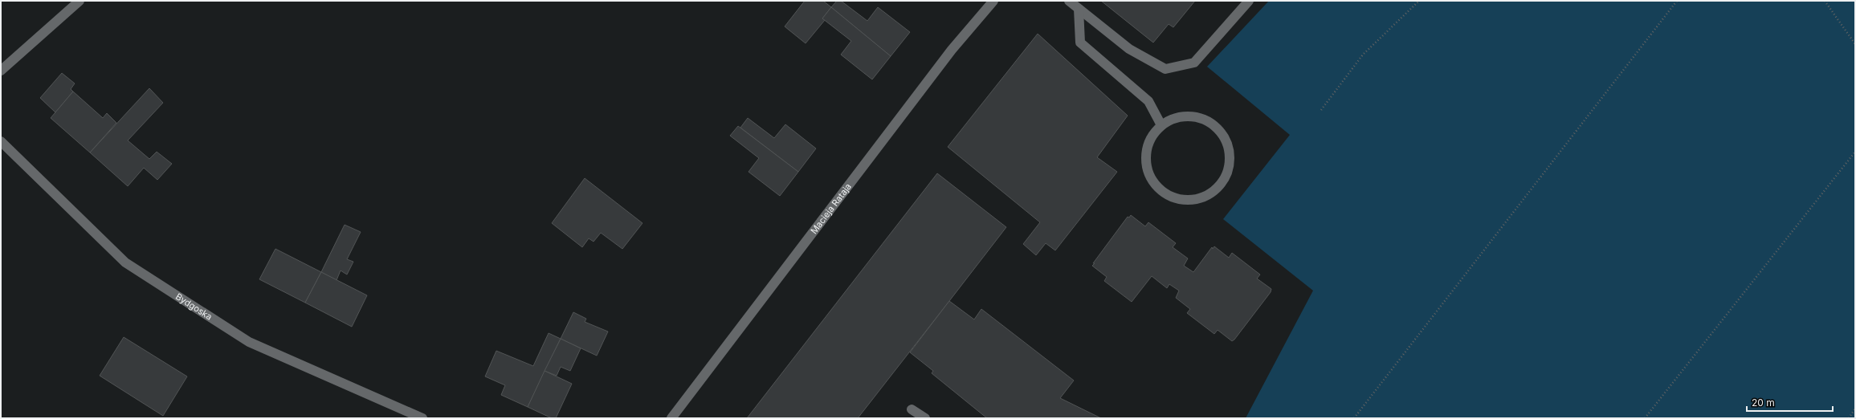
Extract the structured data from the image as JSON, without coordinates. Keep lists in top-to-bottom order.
{
  "streets": {
    "street": ["Macieja Rataja", "Bydgoska"]
  },
  "scale_bar": "20 m"
}
